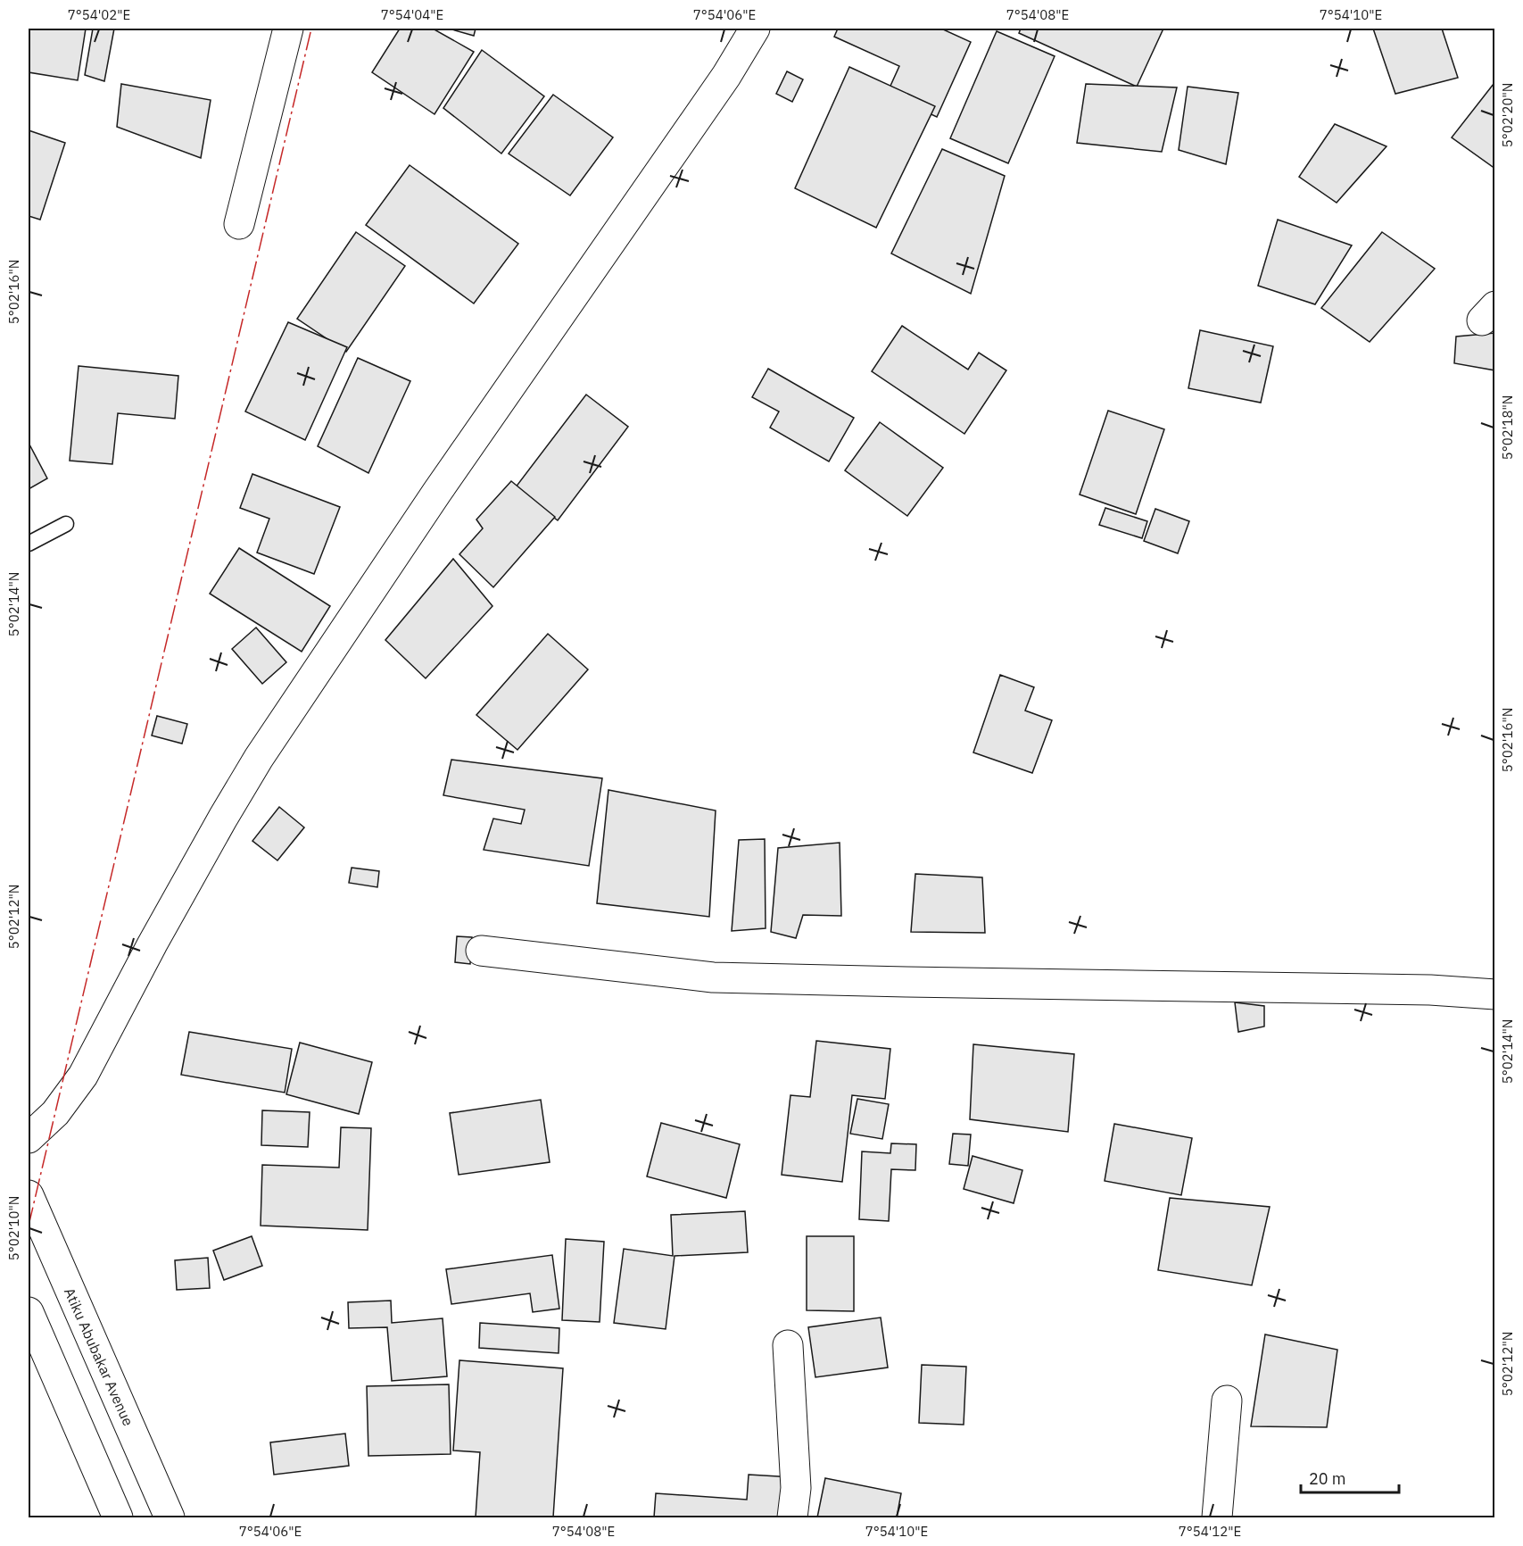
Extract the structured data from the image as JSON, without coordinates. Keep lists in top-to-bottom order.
{
  "streets": {
    "street": ["Atiku Abubakar Avenue"]
  },
  "scale_bar": "20 m",
  "coordinates": [
    "7°54'02\"E",
    "7°54'04\"E",
    "7°54'06\"E",
    "7°54'08\"E",
    "7°54'10\"E",
    "5°02'20\"N",
    "5°02'16\"N",
    "5°02'18\"N",
    "5°02'14\"N",
    "5°02'12\"N",
    "5°02'10\"N",
    "7°54'12\"E"
  ]
}
